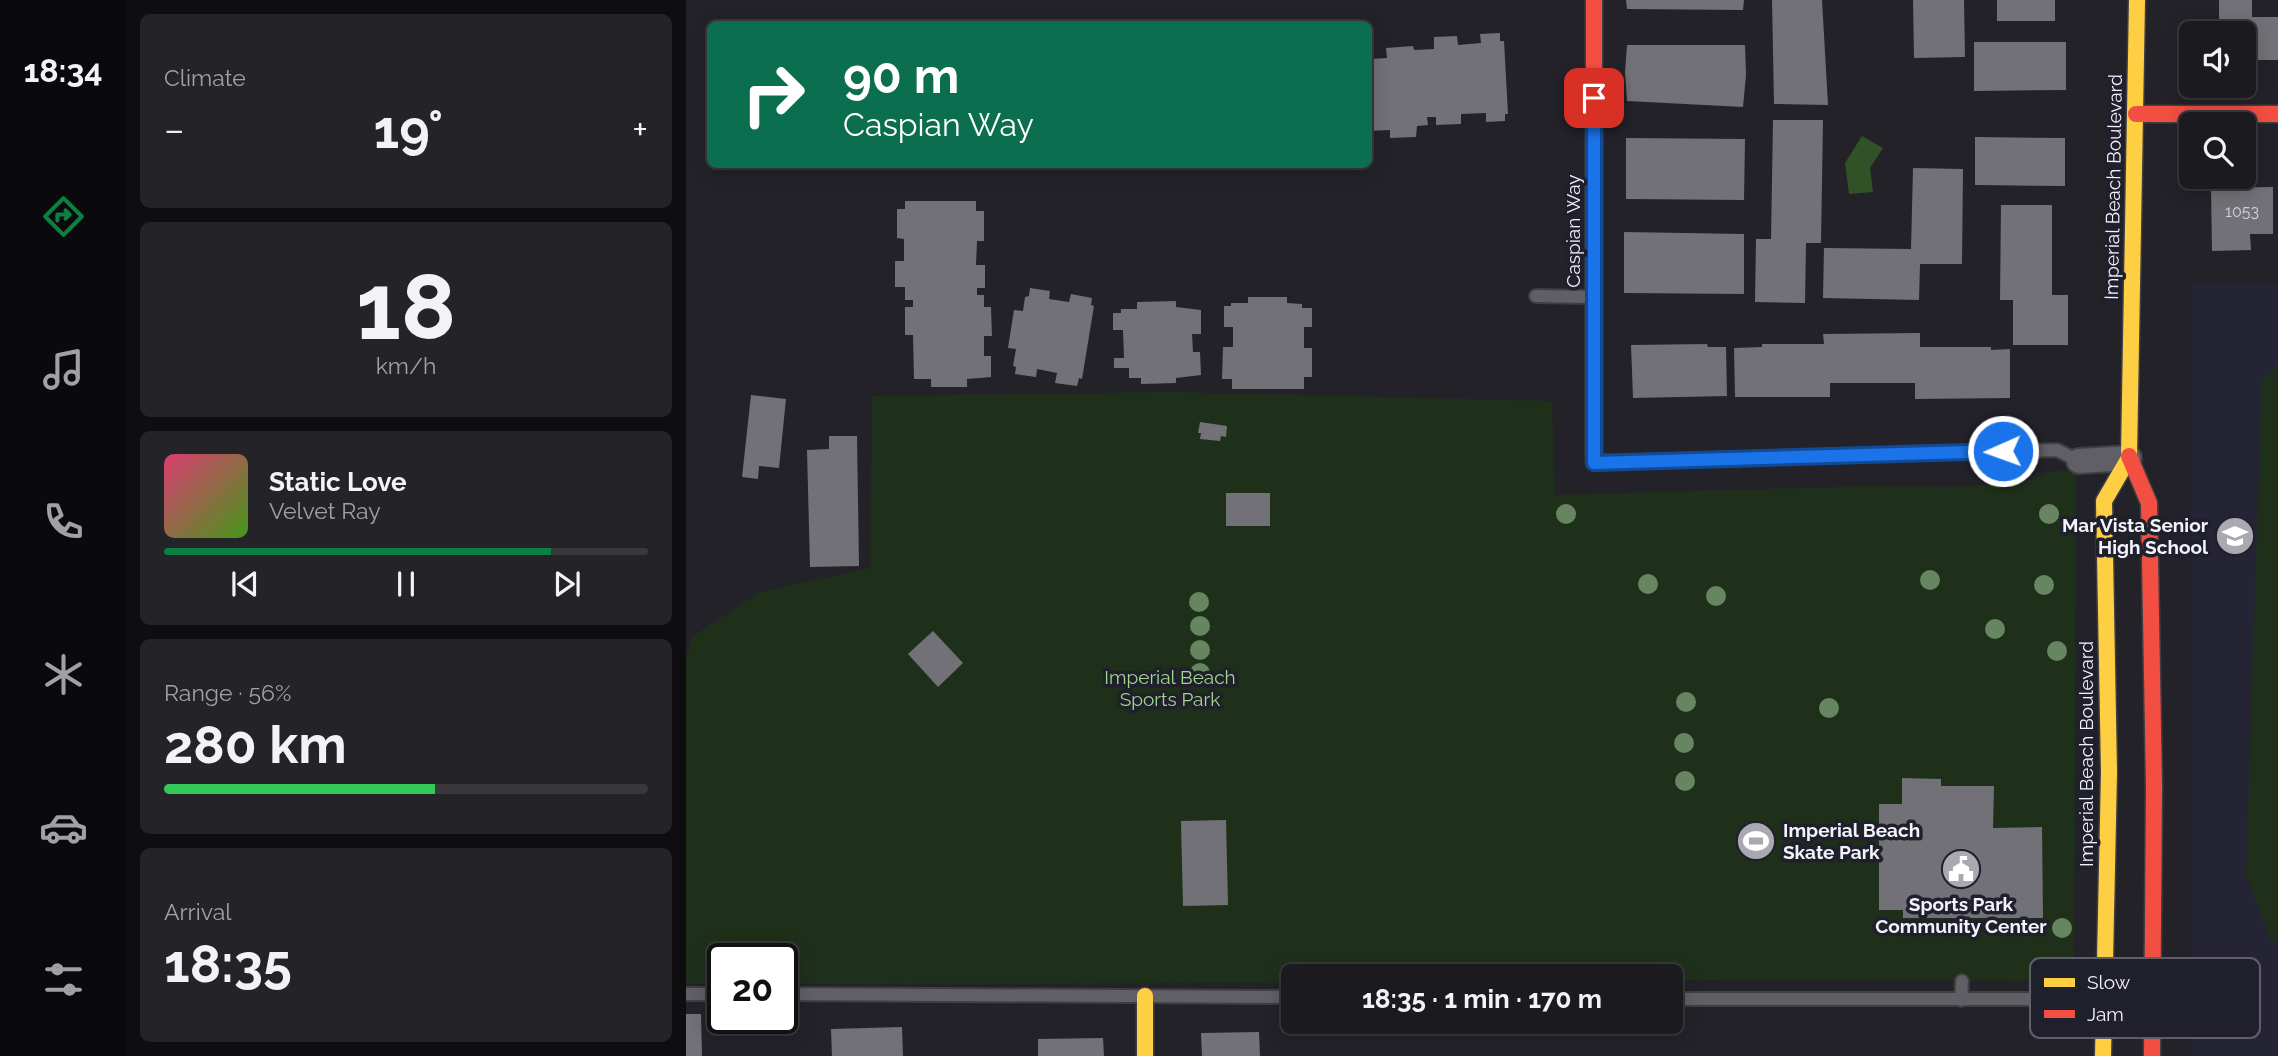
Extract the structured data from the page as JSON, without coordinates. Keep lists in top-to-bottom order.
{
  "streets": {
    "main road": ["Imperial Beach Boulevard", "Caspian Way"]
  },
  "parks": ["Imperial Beach Sports Park"],
  "places": {
    "school or university": ["Mar Vista Senior High School"],
    "sports": ["Imperial Beach Skate Park"],
    "public building": ["Sports Park Community Center"]
  },
  "house_numbers": ["1053"],
  "legend": ["Slow", "Jam"],
  "page": {
    "tabs": "18:34",
    "tile": [
      "Climate",
      ["18", "km/h"],
      ["Range · 56%", "280 km"],
      ["Arrival", "18:35"]
    ],
    "turn": ["90 m", "Caspian Way"],
    "heat": ["−", "19°", "+"],
    "song": ["Static Love", "Velvet Ray"],
    "limit": "20",
    "trip": "18:35 · 1 min · 170 m"
  }
}
